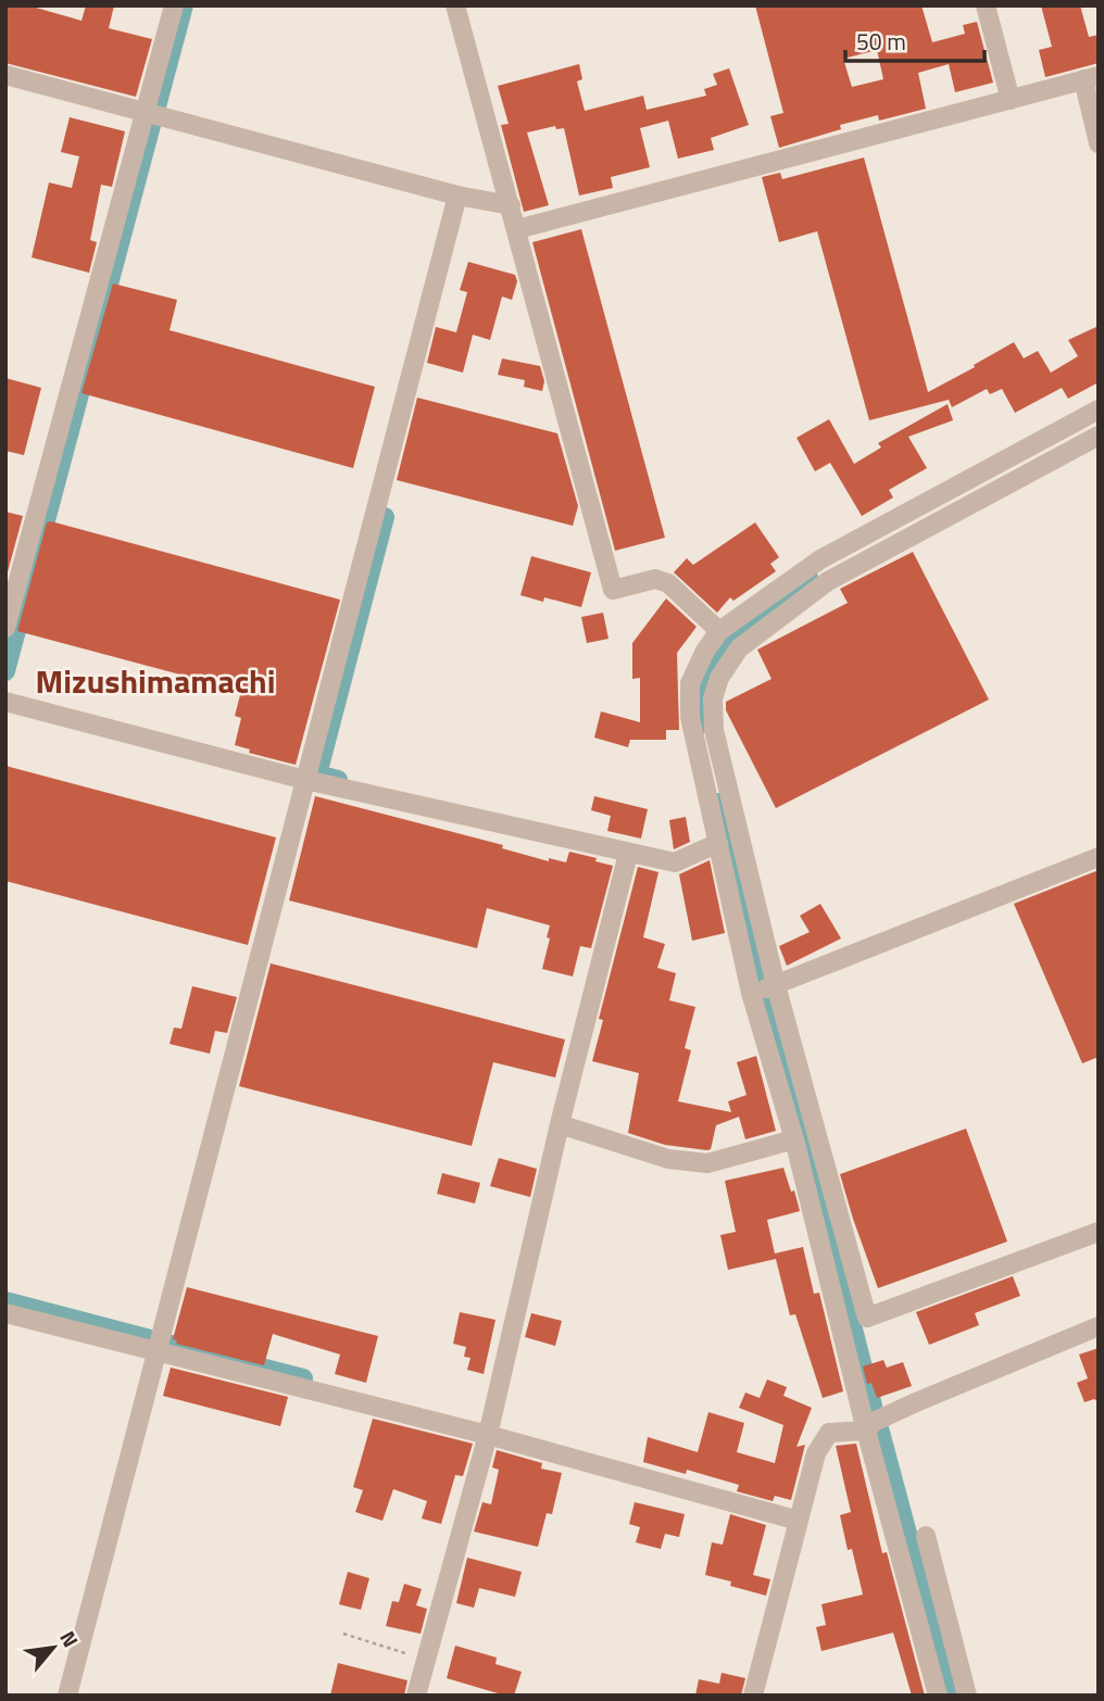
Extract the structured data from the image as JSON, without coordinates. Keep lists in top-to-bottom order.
{
  "districts": ["Mizushimamachi"],
  "scale_bar": "50 m",
  "north": "top right"
}
